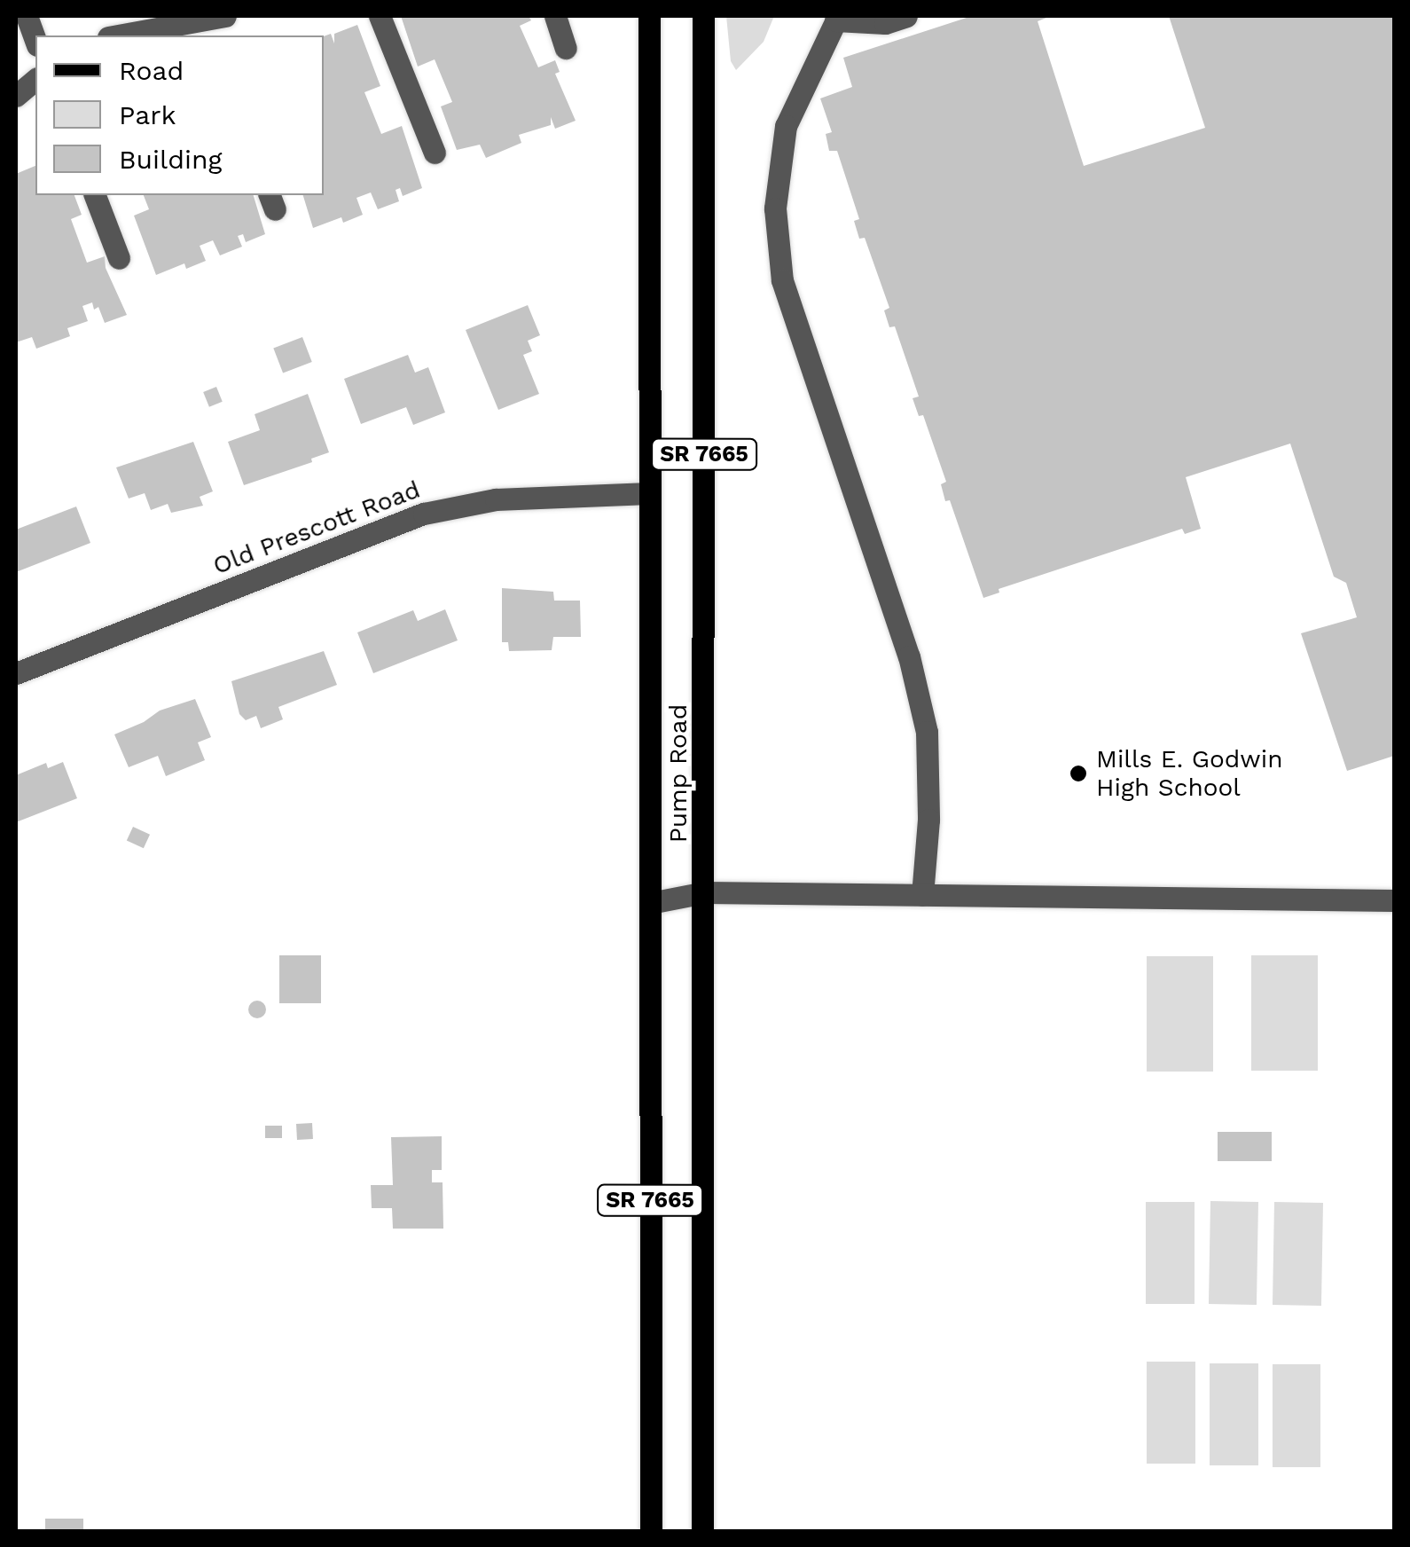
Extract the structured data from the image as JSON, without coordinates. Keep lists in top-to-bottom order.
{
  "streets": {
    "main road": ["SR 7665", "Pump Road"],
    "street": ["Old Prescott Road"]
  },
  "crossings": [
    ["Old Prescott Road", "Pump Road"]
  ],
  "places": ["Mills E. Godwin High School"],
  "legend": ["Road", "Park", "Building"]
}
